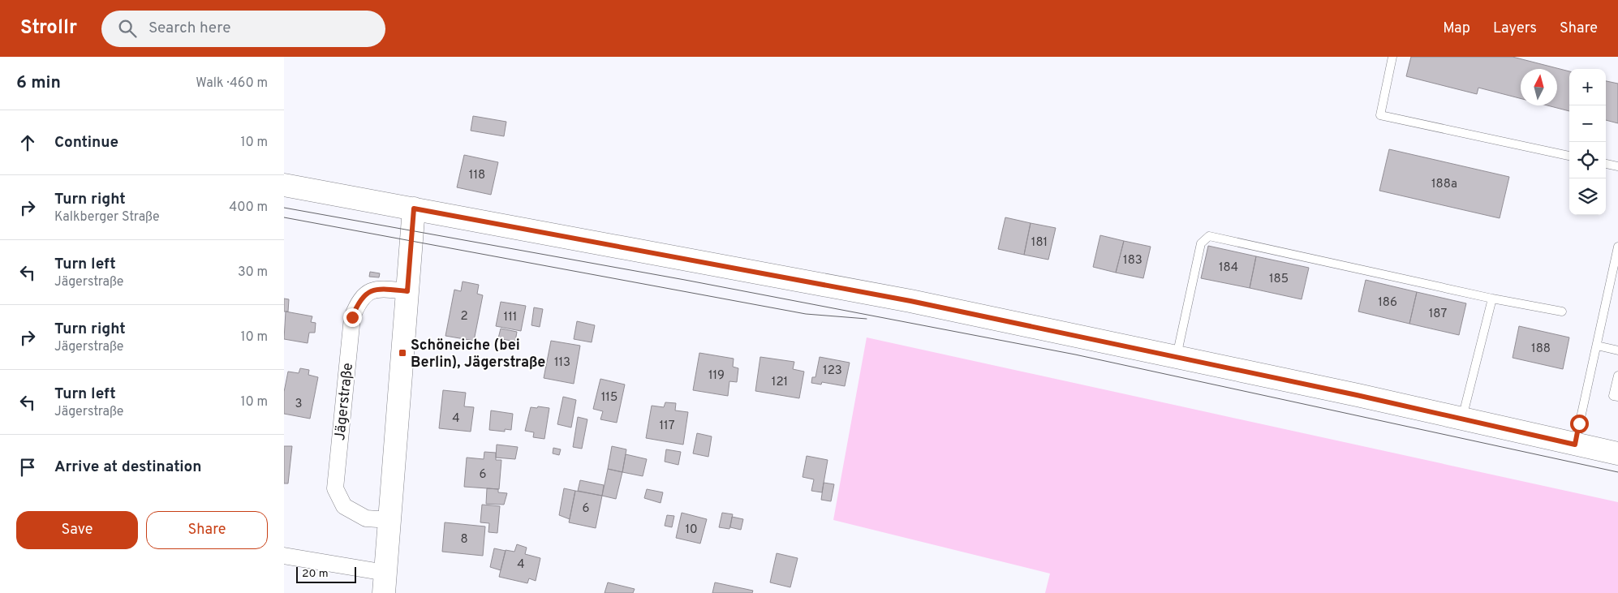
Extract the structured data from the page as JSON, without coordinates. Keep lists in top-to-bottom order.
{
  "streets": {
    "street": ["Jägerstraße"]
  },
  "places": {
    "transit": ["Schöneiche (bei Berlin), Jägerstraße"]
  },
  "house_numbers": [
    "118",
    "188a",
    "181",
    "183",
    "184",
    "185",
    "186",
    "187",
    "2",
    "111",
    "188",
    "113",
    "123",
    "119",
    "121",
    "115",
    "3",
    "4",
    "117",
    "6",
    "6",
    "10",
    "8",
    "4"
  ],
  "scale_bar": "20 m",
  "north": "top",
  "page": {
    "header": "Strollr",
    "search": "Search here",
    "nav": ["Map", "Layers", "Share"],
    "heading": ["6 min", "Walk · 460 m"],
    "map_buttons": ["+", "−"],
    "list": [
      ["Continue", "10 m"],
      ["Turn right", "Kalkberger Straße", "400 m"],
      ["Turn left", "Jägerstraße", "30 m"],
      ["Turn right", "Jägerstraße", "10 m"],
      ["Turn left", "Jägerstraße", "10 m"],
      "Arrive at destination"
    ],
    "buttons": ["Save", "Share"],
    "scale": "20 m"
  }
}
